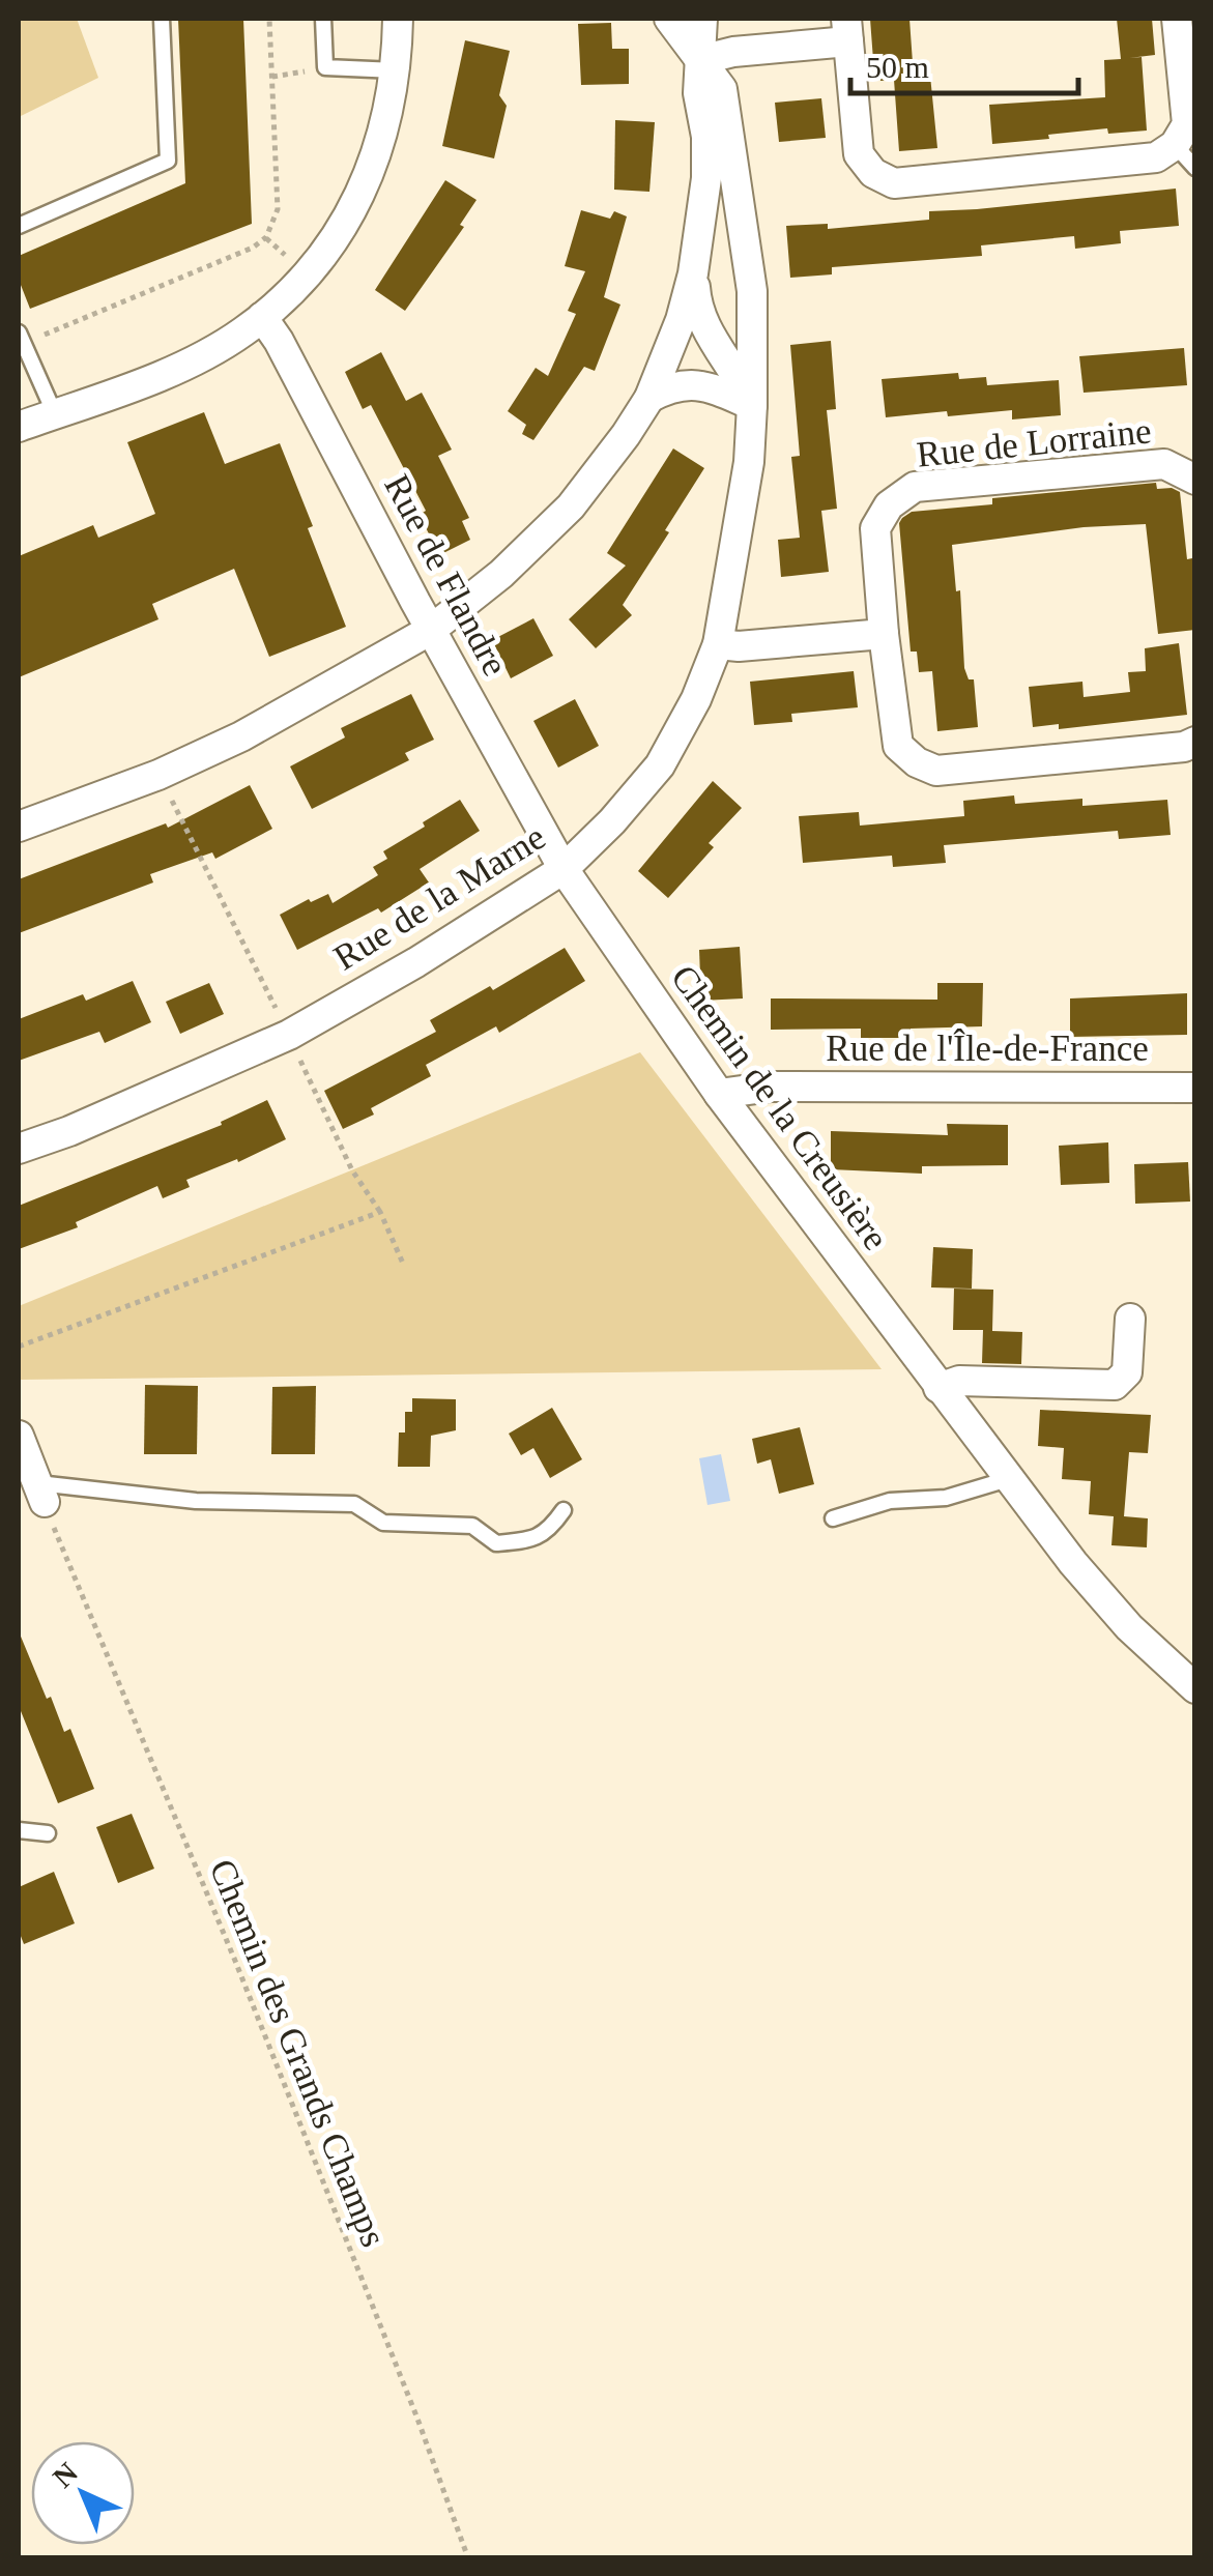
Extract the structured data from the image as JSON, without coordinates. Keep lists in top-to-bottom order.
{
  "streets": {
    "street": [
      "Rue de Lorraine",
      "Rue de Flandre",
      "Rue de la Marne",
      "Rue de l'Île-de-France",
      "Chemin de la Creusière"
    ],
    "path": ["Chemin des Grands Champs"]
  },
  "crossings": [
    ["Rue de Flandre", "Rue de la Marne"],
    ["Rue de Flandre", "Chemin de la Creusière"],
    ["Rue de la Marne", "Chemin de la Creusière"],
    ["Rue de l'Île-de-France", "Chemin de la Creusière"]
  ],
  "scale_bar": "50 m",
  "north": "top left"
}
